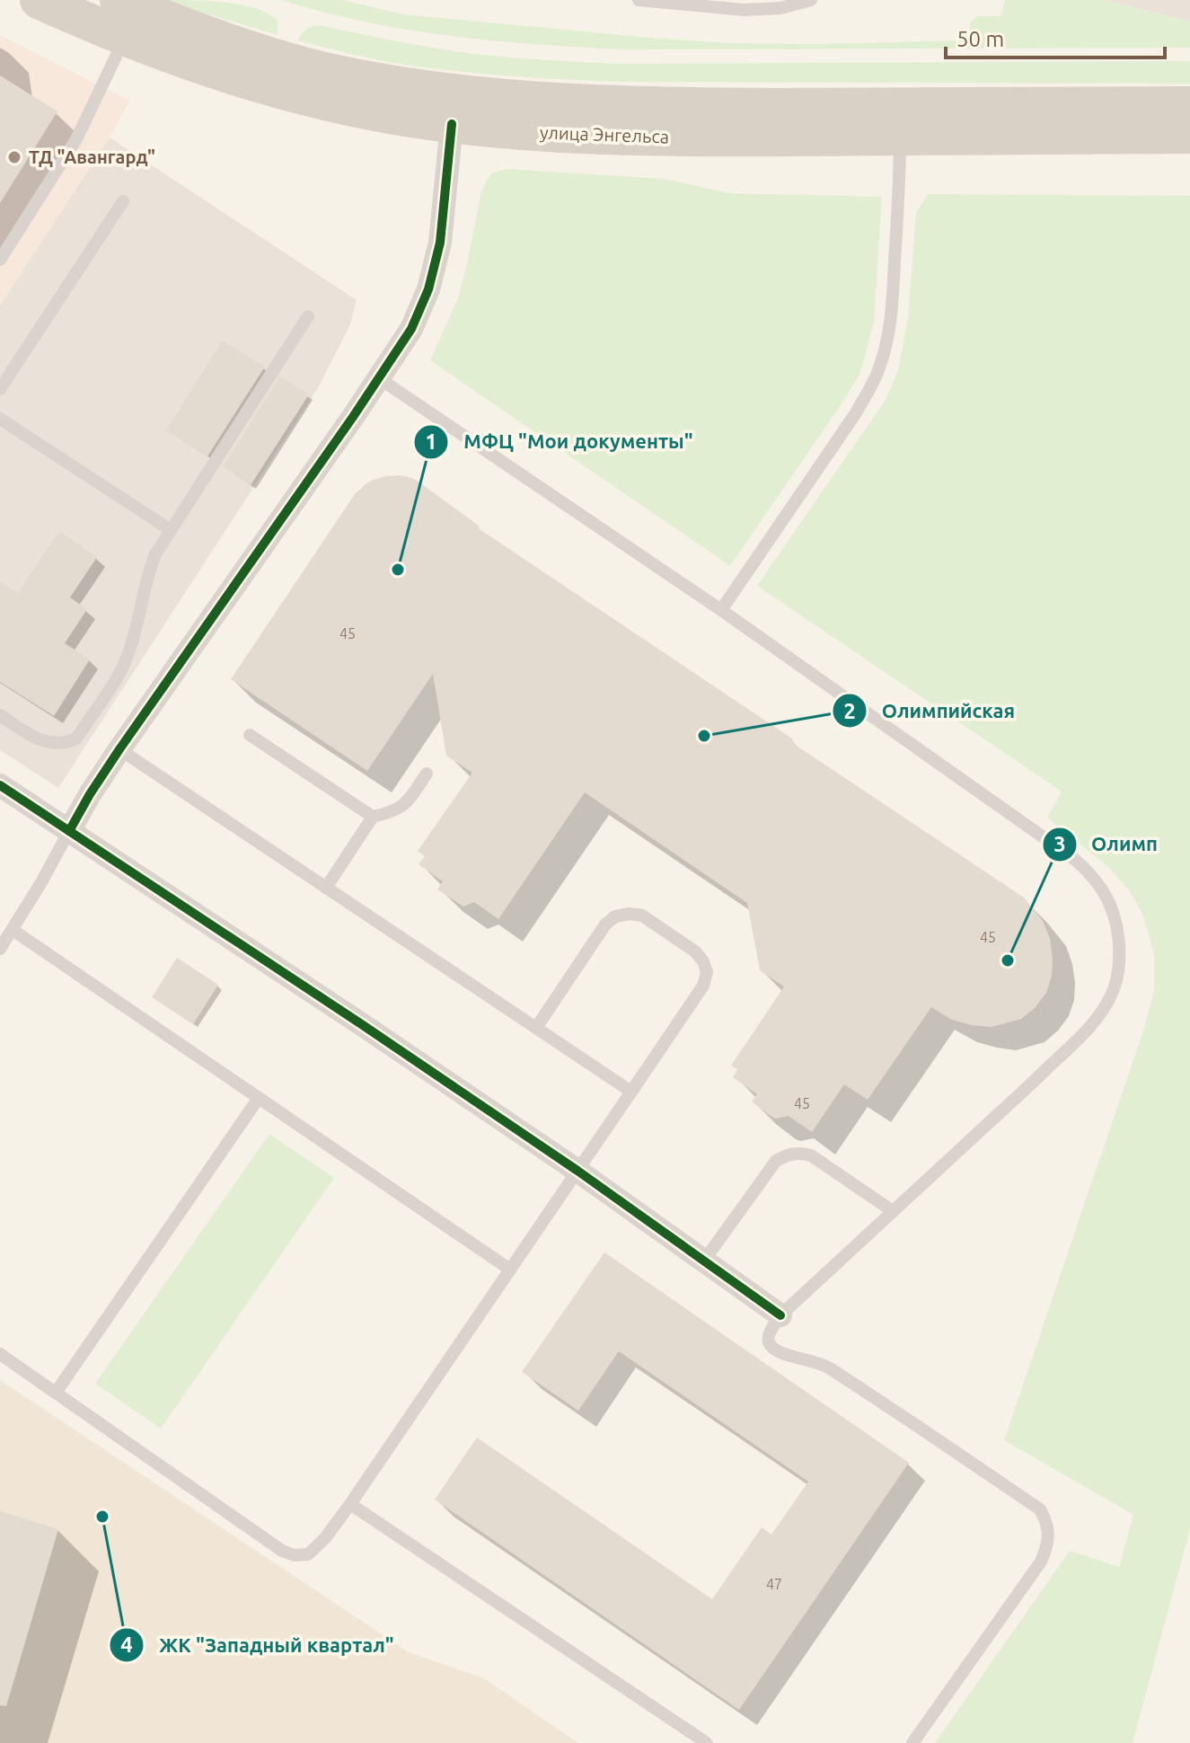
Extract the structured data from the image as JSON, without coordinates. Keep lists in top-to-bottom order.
{
  "streets": {
    "main road": ["улица Энгельса"]
  },
  "places": [
    "ТД \"Авангард\"",
    "МФЦ \"Мои документы\"",
    "Олимпийская",
    "Олимп",
    "ЖК \"Западный квартал\""
  ],
  "house_numbers": [
    "45",
    "45",
    "45",
    "47"
  ],
  "scale_bar": "50 m"
}
